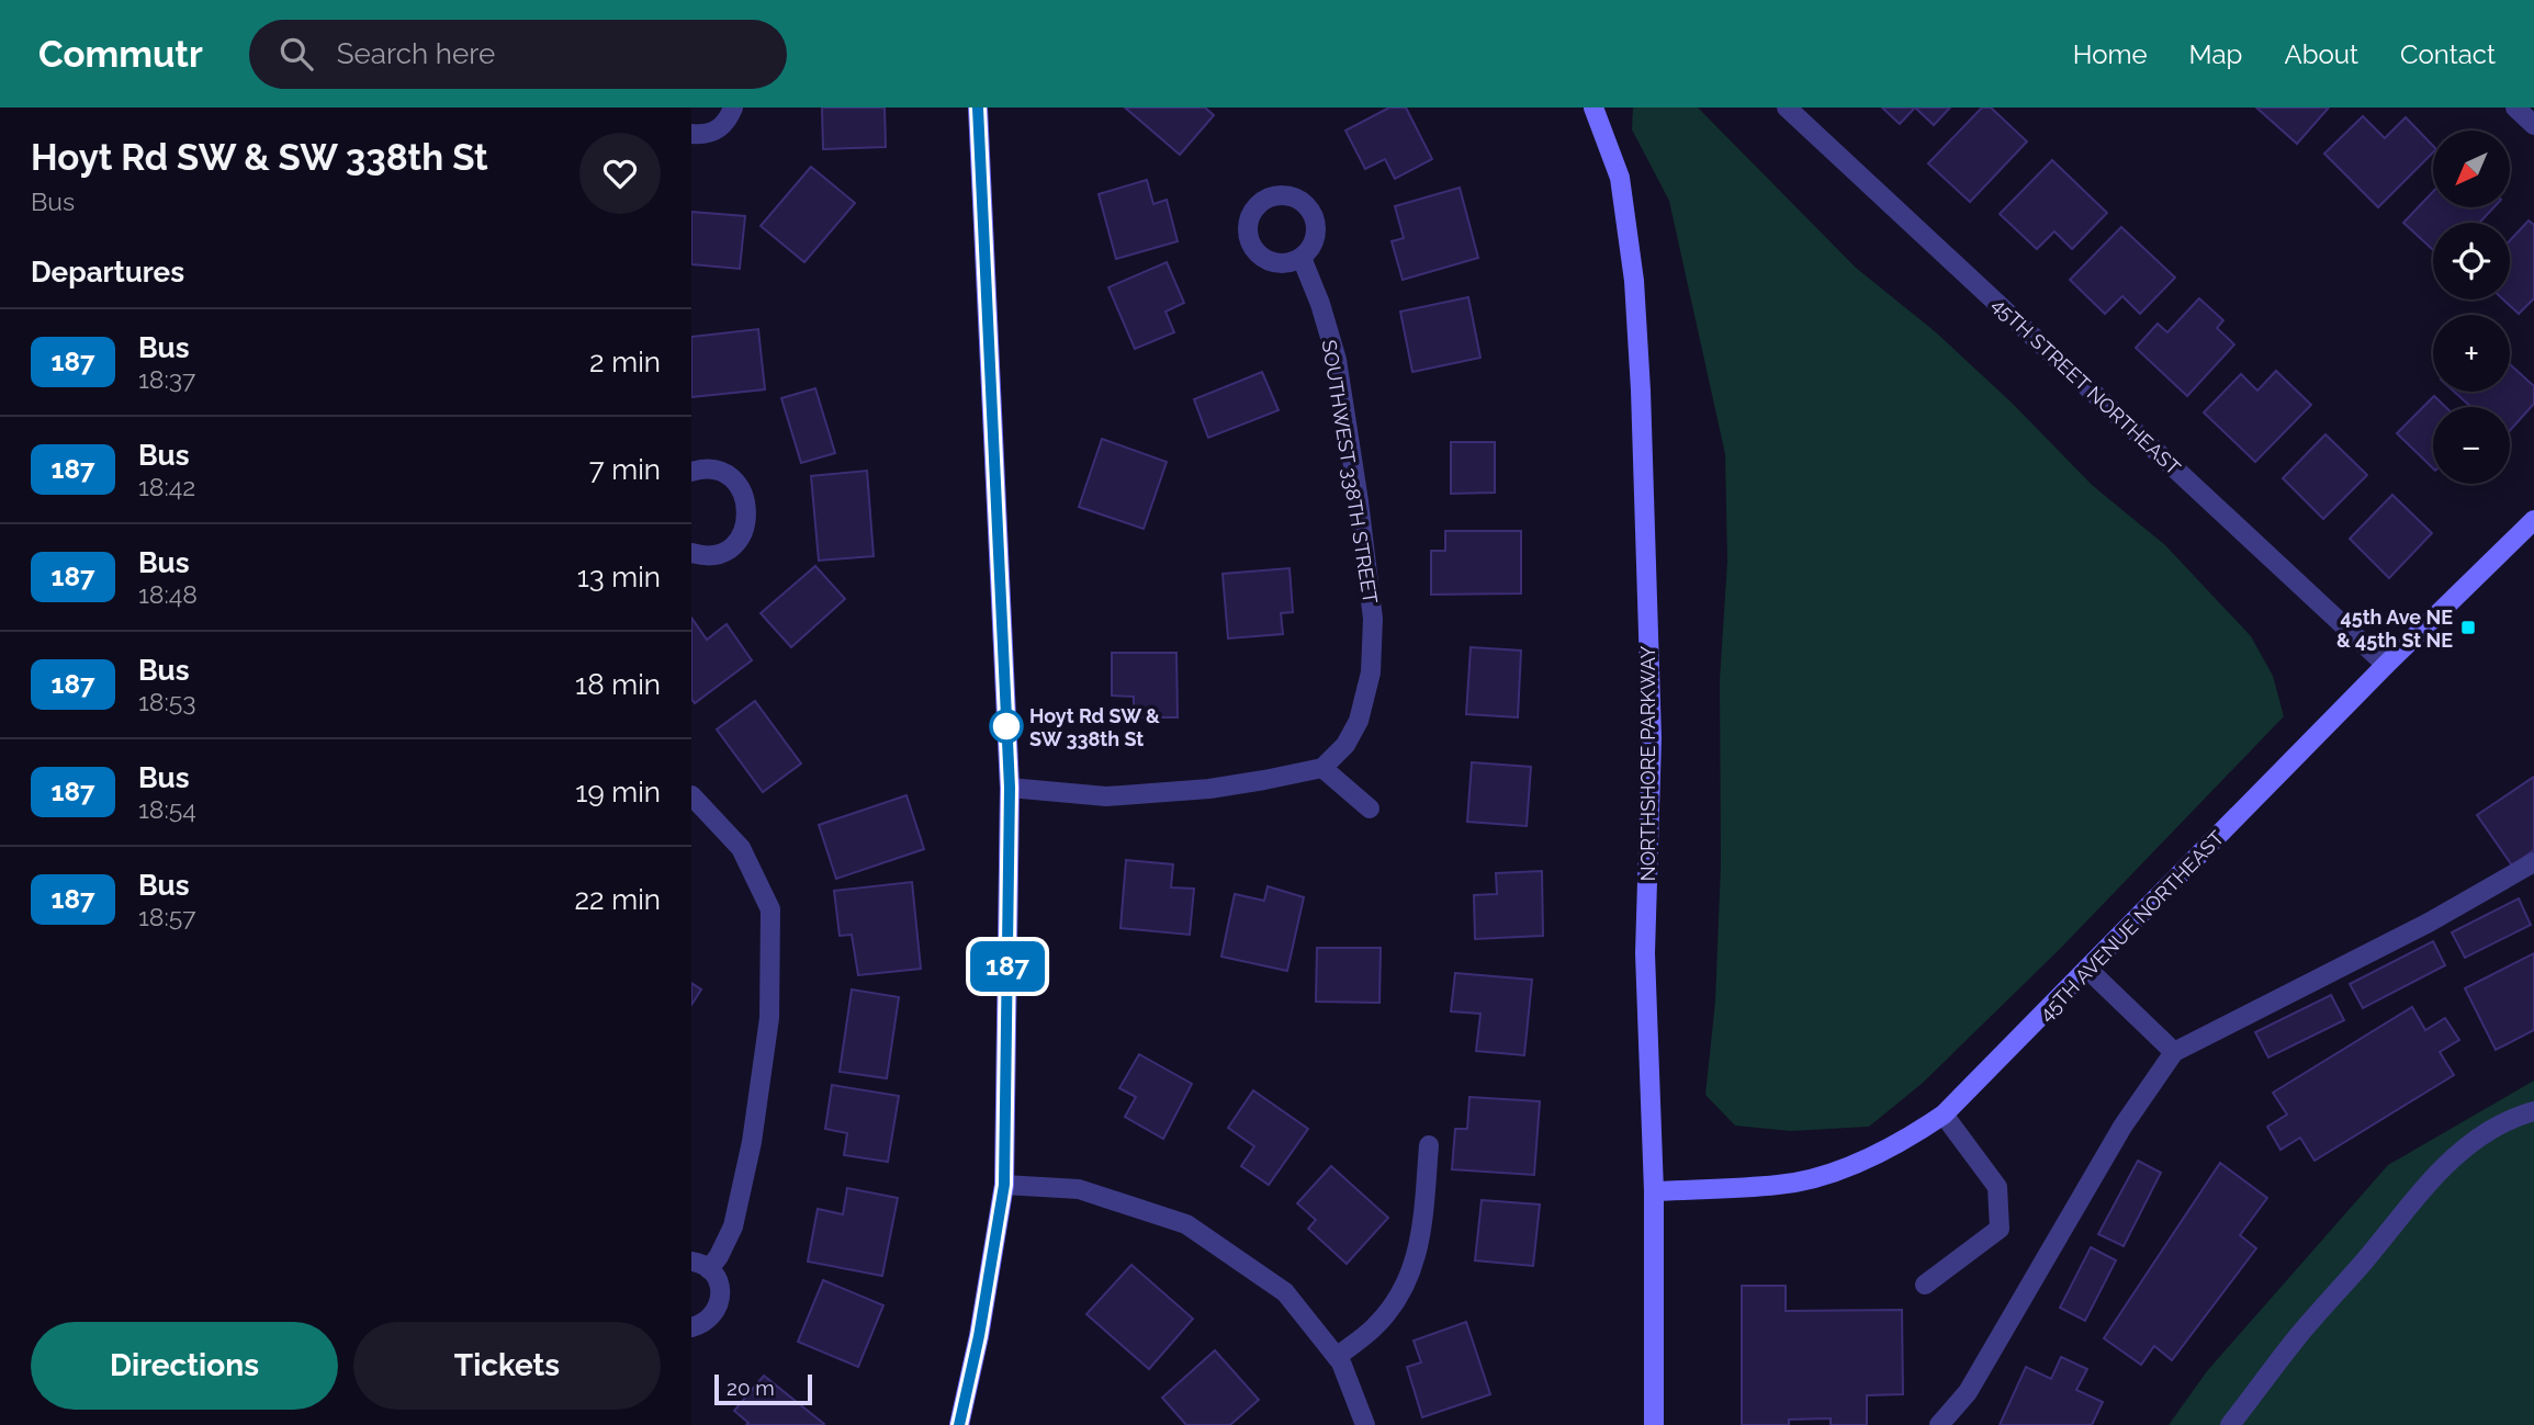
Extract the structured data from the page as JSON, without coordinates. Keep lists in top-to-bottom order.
{
  "streets": {
    "street": [
      "45TH STREET NORTHEAST",
      "SOUTHWEST 338TH STREET",
      "NORTHSHORE PARKWAY",
      "45TH AVENUE NORTHEAST"
    ]
  },
  "crossings": [
    ["45TH STREET NORTHEAST", "45TH AVENUE NORTHEAST"],
    ["NORTHSHORE PARKWAY", "45TH AVENUE NORTHEAST"]
  ],
  "places": {
    "transit": ["45th Ave NE & 45th St NE"],
    "other": ["Hoyt Rd SW & SW 338th St"]
  },
  "lines": ["bus line 187"],
  "scale_bar": "20 m",
  "north": "bottom left",
  "page": {
    "header": "Commutr",
    "search": "Search here",
    "nav": [
      "Home",
      "Map",
      "About",
      "Contact"
    ],
    "heading": [
      ["Hoyt Rd SW & SW 338th St", "Bus"],
      "Departures"
    ],
    "on_map": "187",
    "map_buttons": ["+", "−"],
    "list": [
      {
        "mark": "187",
        "name": "Bus",
        "note": "18:37",
        "value": "2 min"
      },
      {
        "mark": "187",
        "name": "Bus",
        "note": "18:42",
        "value": "7 min"
      },
      {
        "mark": "187",
        "name": "Bus",
        "note": "18:48",
        "value": "13 min"
      },
      {
        "mark": "187",
        "name": "Bus",
        "note": "18:53",
        "value": "18 min"
      },
      {
        "mark": "187",
        "name": "Bus",
        "note": "18:54",
        "value": "19 min"
      },
      {
        "mark": "187",
        "name": "Bus",
        "note": "18:57",
        "value": "22 min"
      }
    ],
    "buttons": ["Directions", "Tickets"],
    "scale": "20 m"
  }
}
